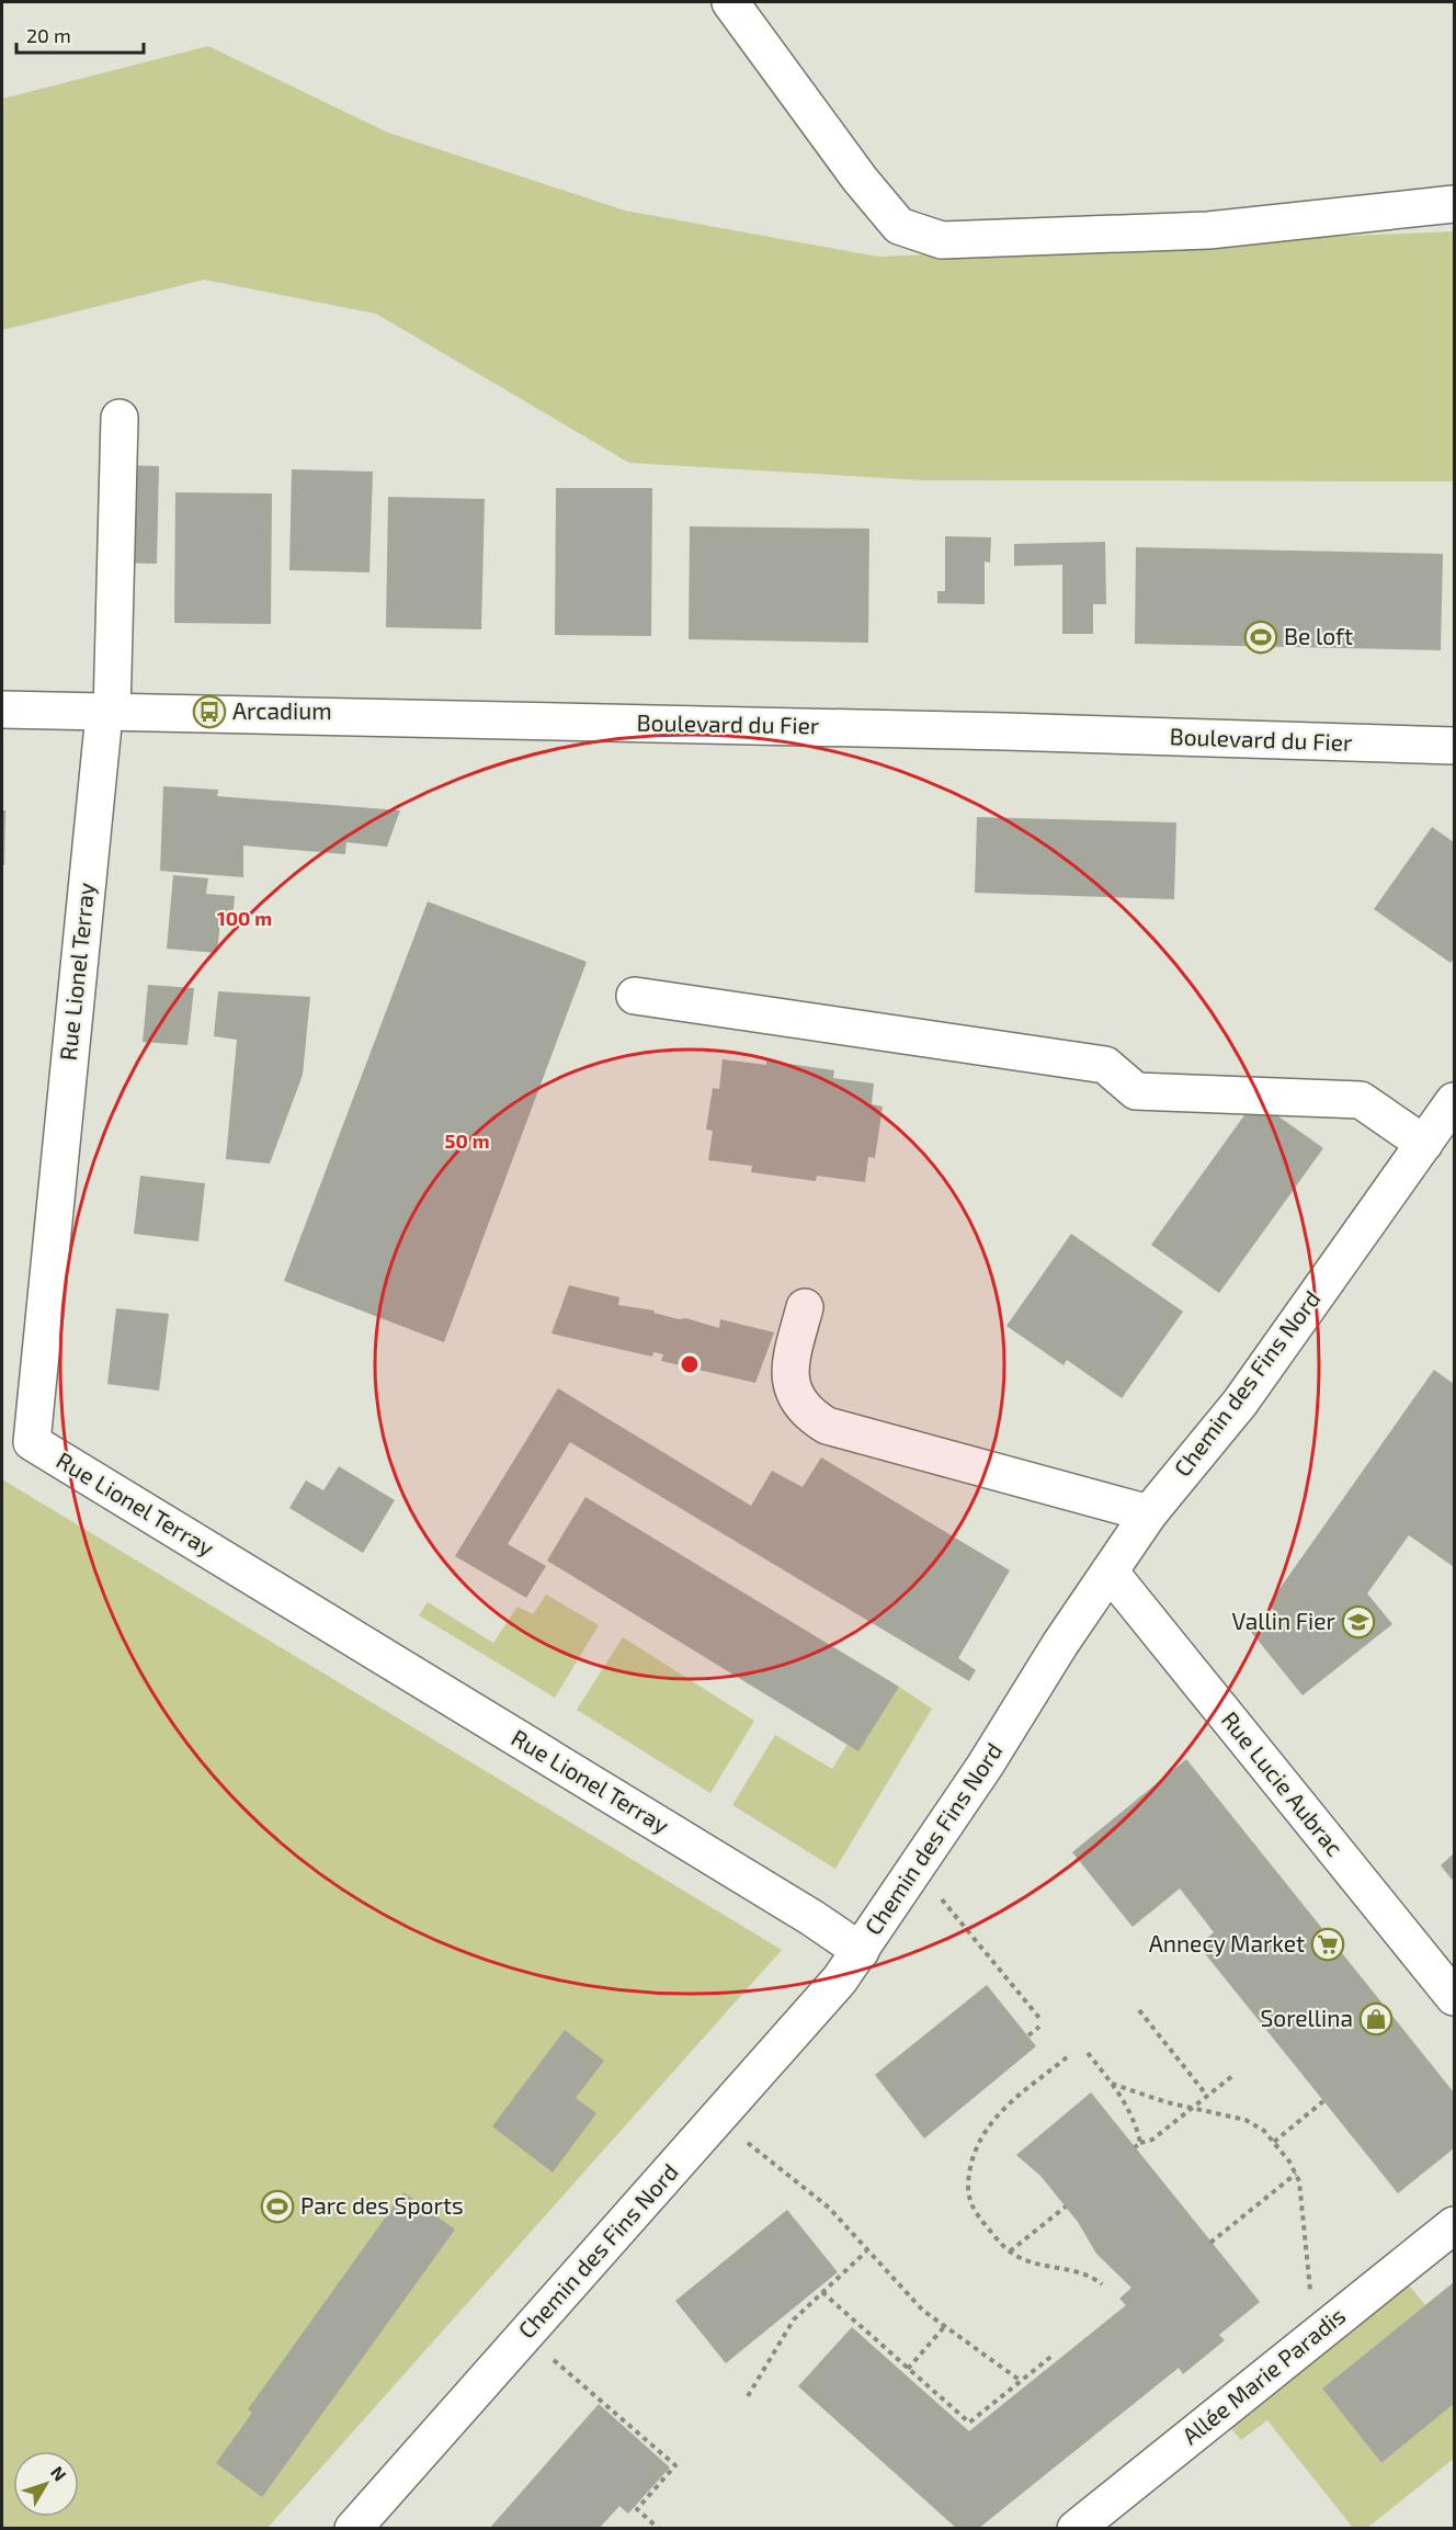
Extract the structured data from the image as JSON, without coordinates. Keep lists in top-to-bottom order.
{
  "streets": {
    "street": [
      "Boulevard du Fier",
      "Rue Lionel Terray",
      "Chemin des Fins Nord",
      "Rue Lucie Aubrac",
      "Allée Marie Paradis"
    ]
  },
  "crossings": [
    ["Boulevard du Fier", "Rue Lionel Terray"],
    ["Rue Lionel Terray", "Chemin des Fins Nord"],
    ["Chemin des Fins Nord", "Rue Lucie Aubrac"]
  ],
  "places": {
    "sports": ["Be loft", "Parc des Sports"],
    "bus stop": ["Arcadium"],
    "school or university": ["Vallin Fier"],
    "supermarket": ["Annecy Market"],
    "shop": ["Sorellina"]
  },
  "scale_bar": "20 m",
  "north": "top right",
  "rings": ["100 m", "50 m"]
}
